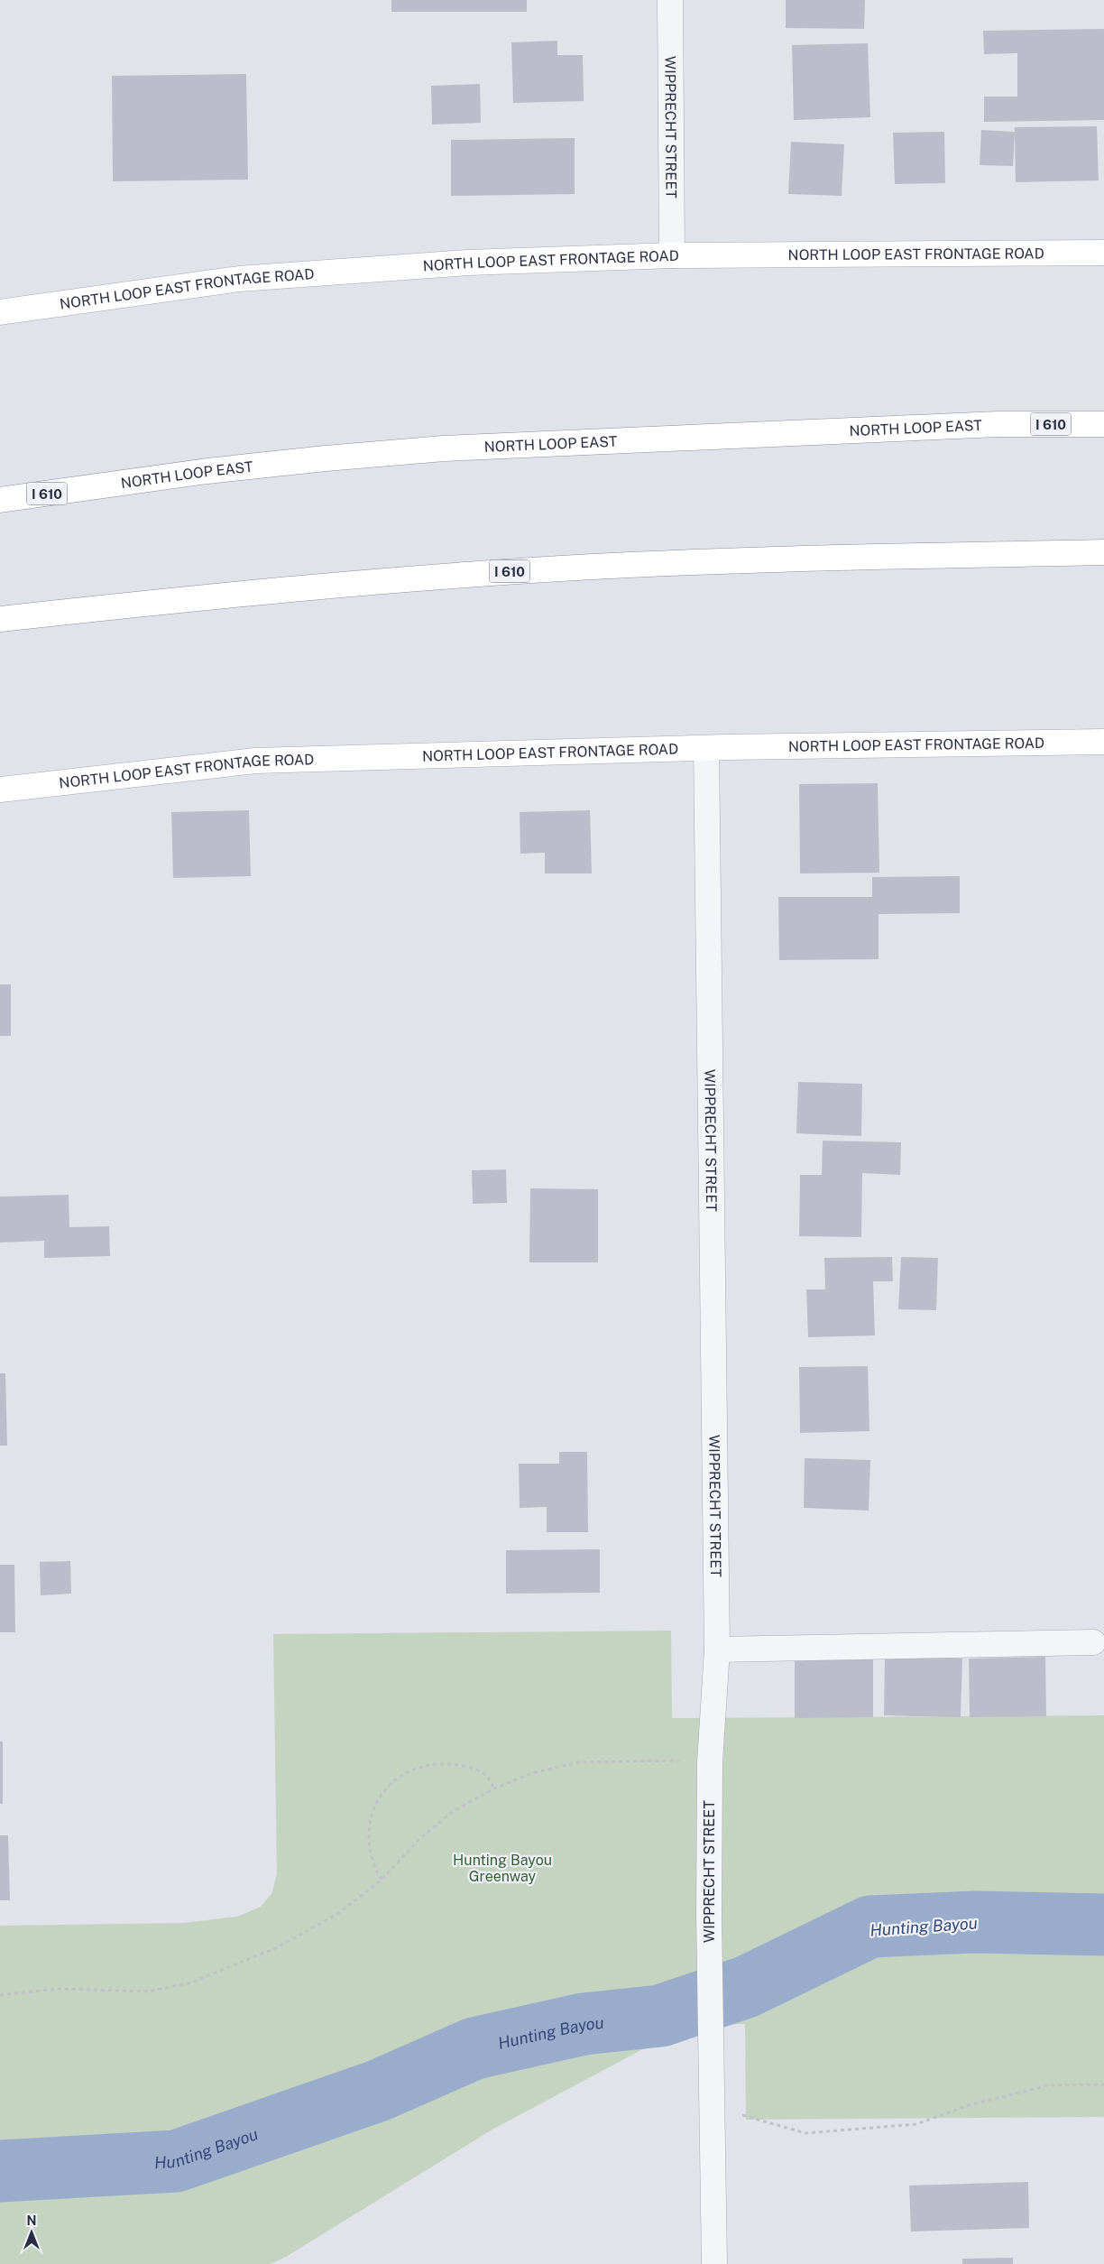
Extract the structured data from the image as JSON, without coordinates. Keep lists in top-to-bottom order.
{
  "streets": {
    "main road": ["NORTH LOOP EAST FRONTAGE ROAD", "I 610", "NORTH LOOP EAST"],
    "street": ["WIPPRECHT STREET"]
  },
  "crossings": [
    ["WIPPRECHT STREET", "NORTH LOOP EAST FRONTAGE ROAD"]
  ],
  "water": ["Hunting Bayou"],
  "parks": ["Hunting Bayou Greenway"],
  "north": "top"
}
